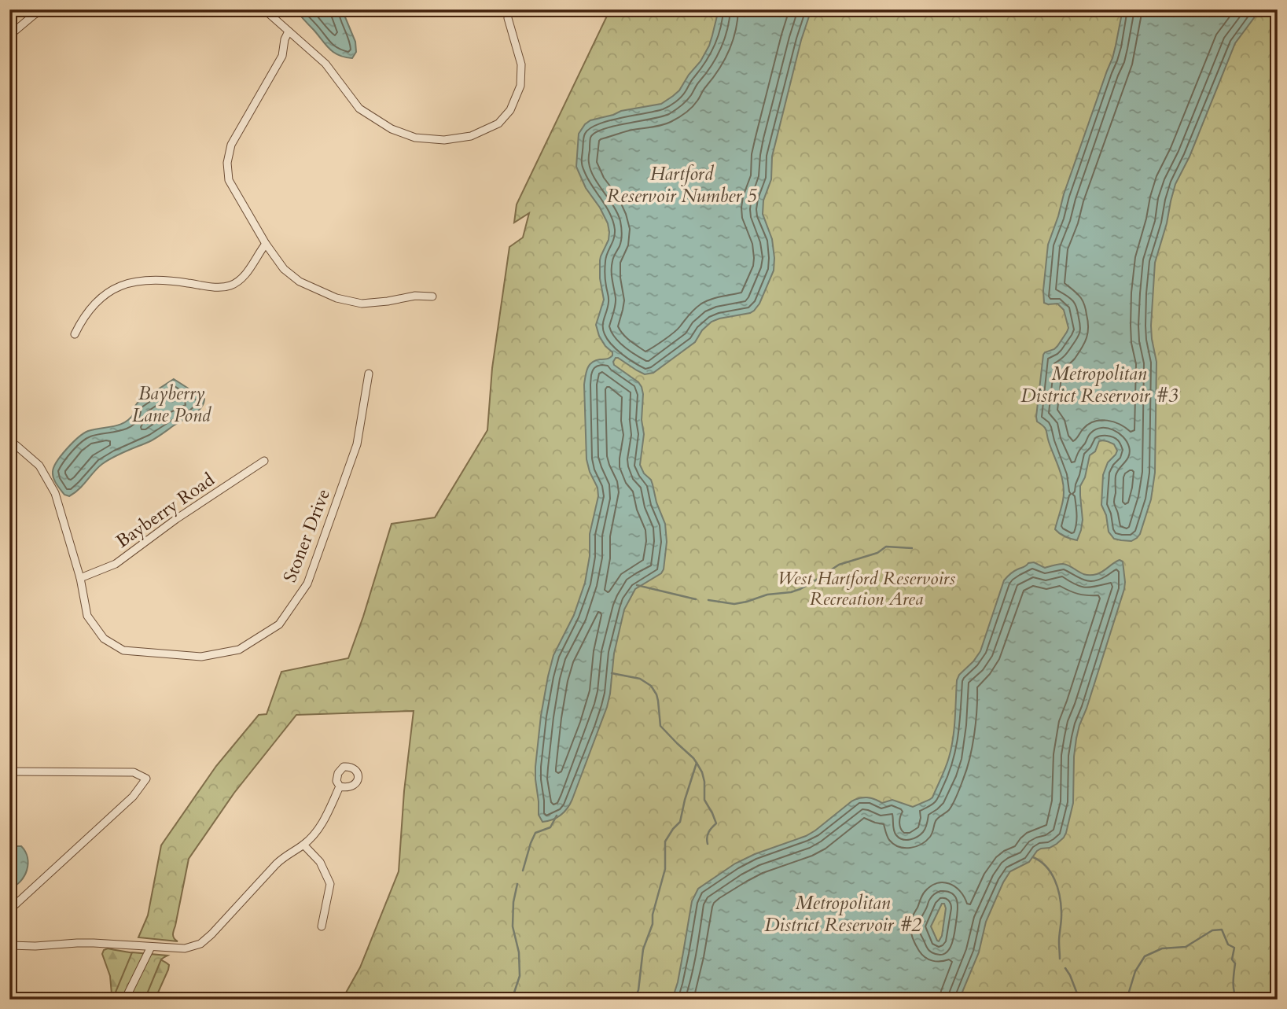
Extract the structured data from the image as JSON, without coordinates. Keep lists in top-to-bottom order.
{
  "streets": {
    "street": ["Bayberry Road", "Stoner Drive"]
  },
  "crossings": [
    ["Bayberry Road", "Stoner Drive"]
  ],
  "water": [
    "Hartford Reservoir Number 5",
    "Metropolitan District Reservoir #3",
    "Bayberry Lane Pond",
    "Metropolitan District Reservoir #2"
  ],
  "parks": ["West Hartford Reservoirs Recreation Area"]
}
